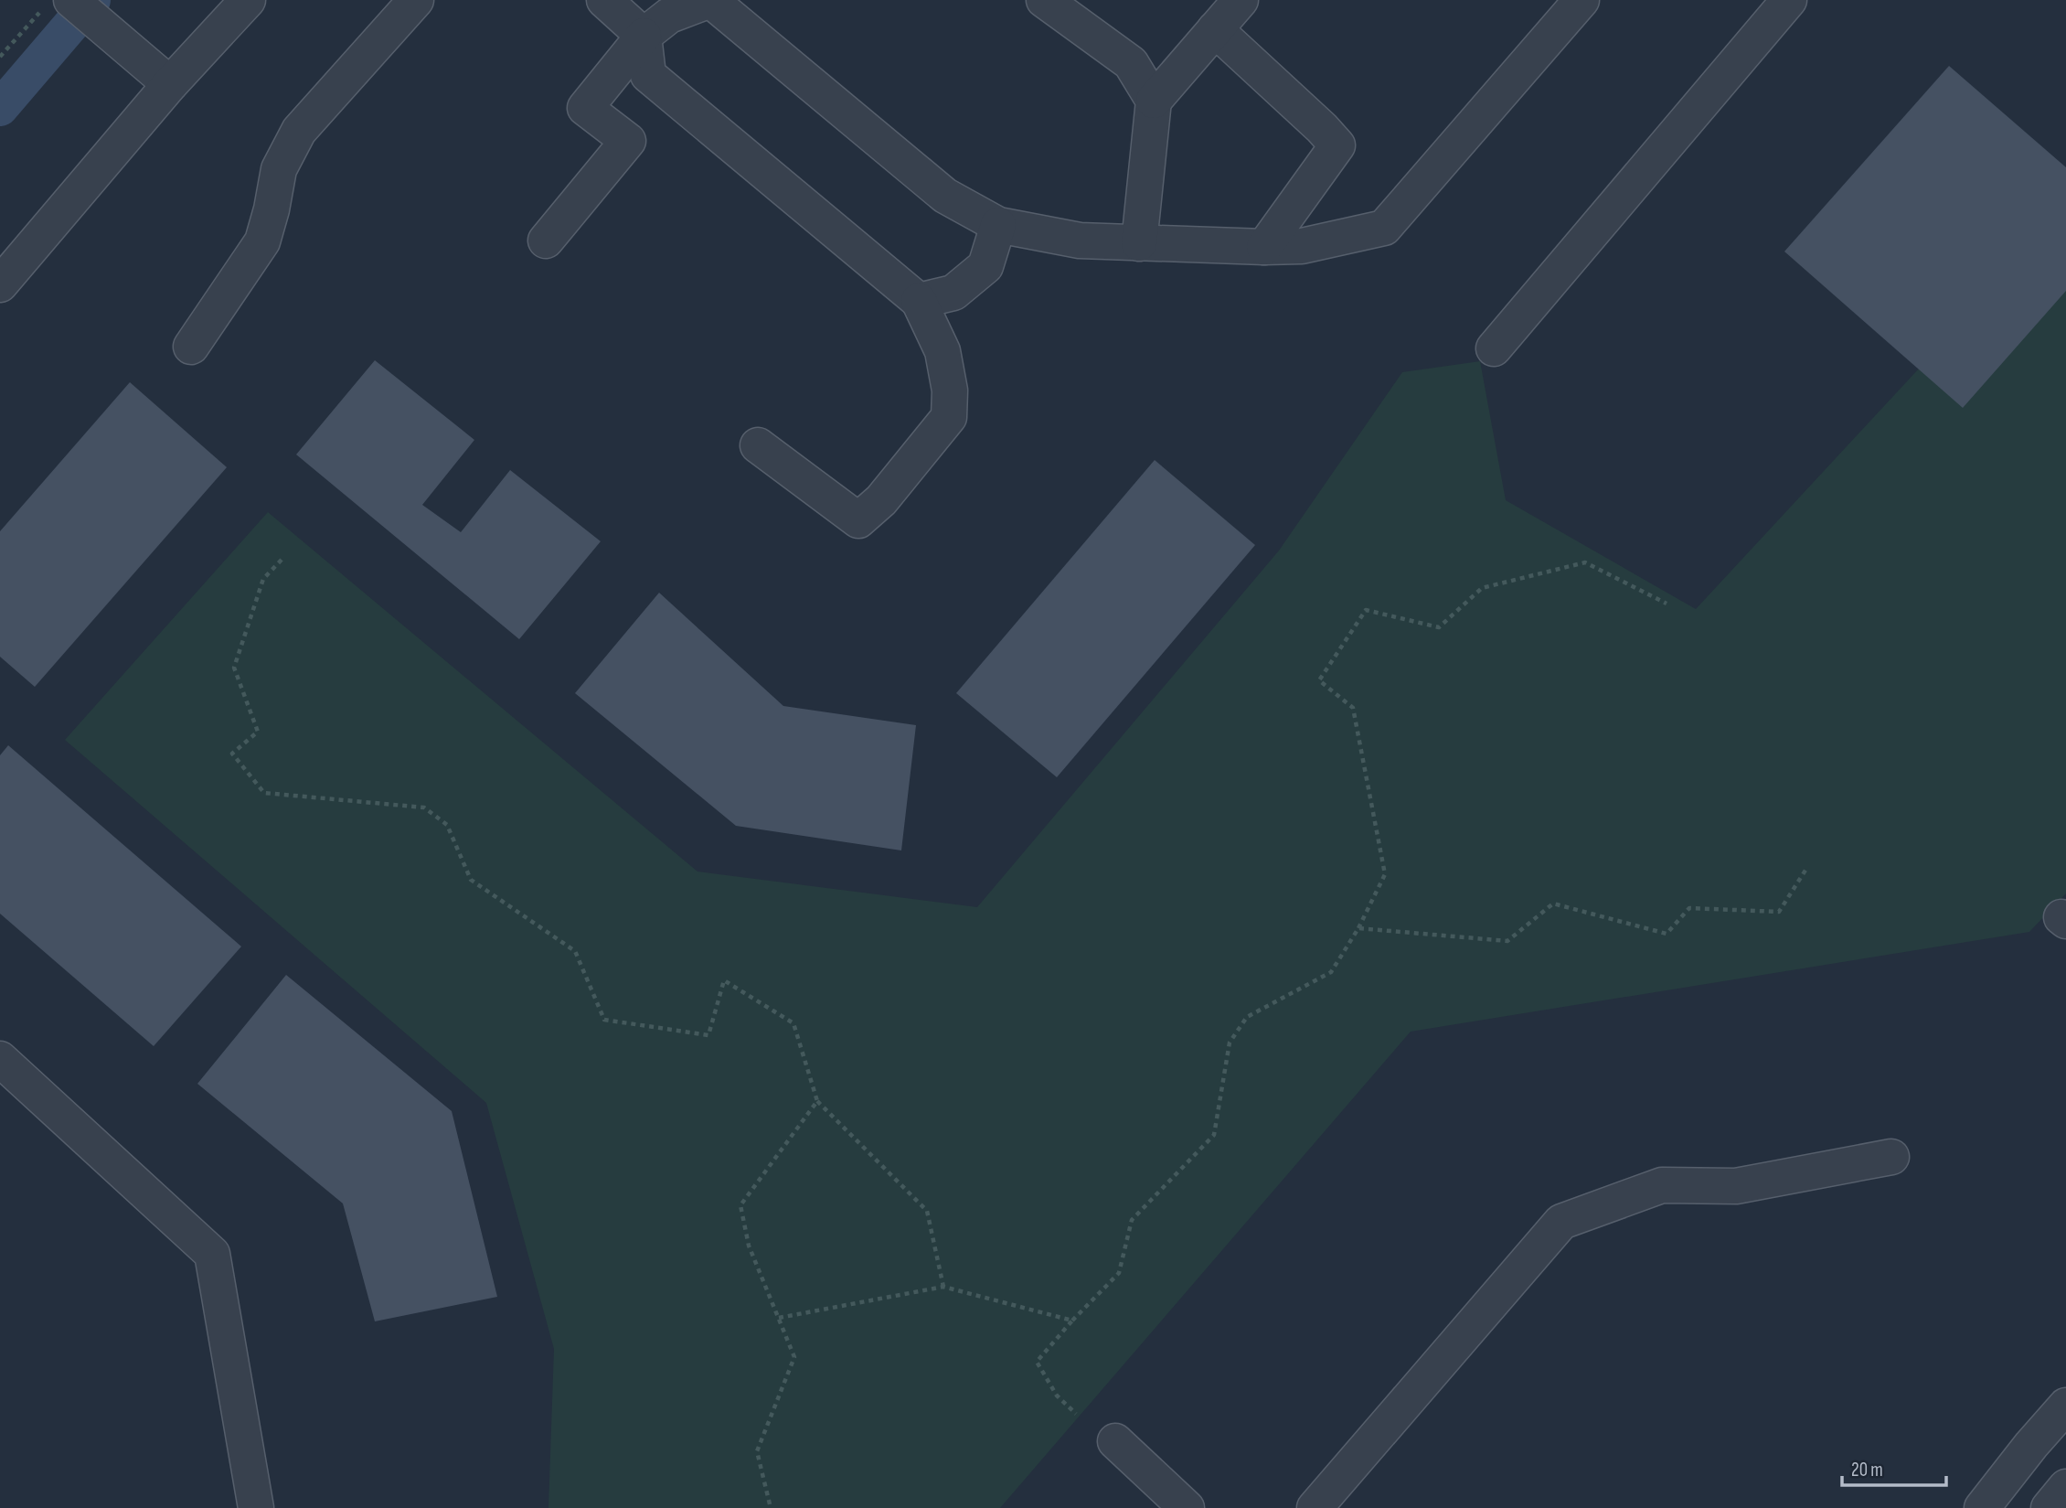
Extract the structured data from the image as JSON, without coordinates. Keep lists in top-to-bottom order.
{
  "scale_bar": "20 m"
}
